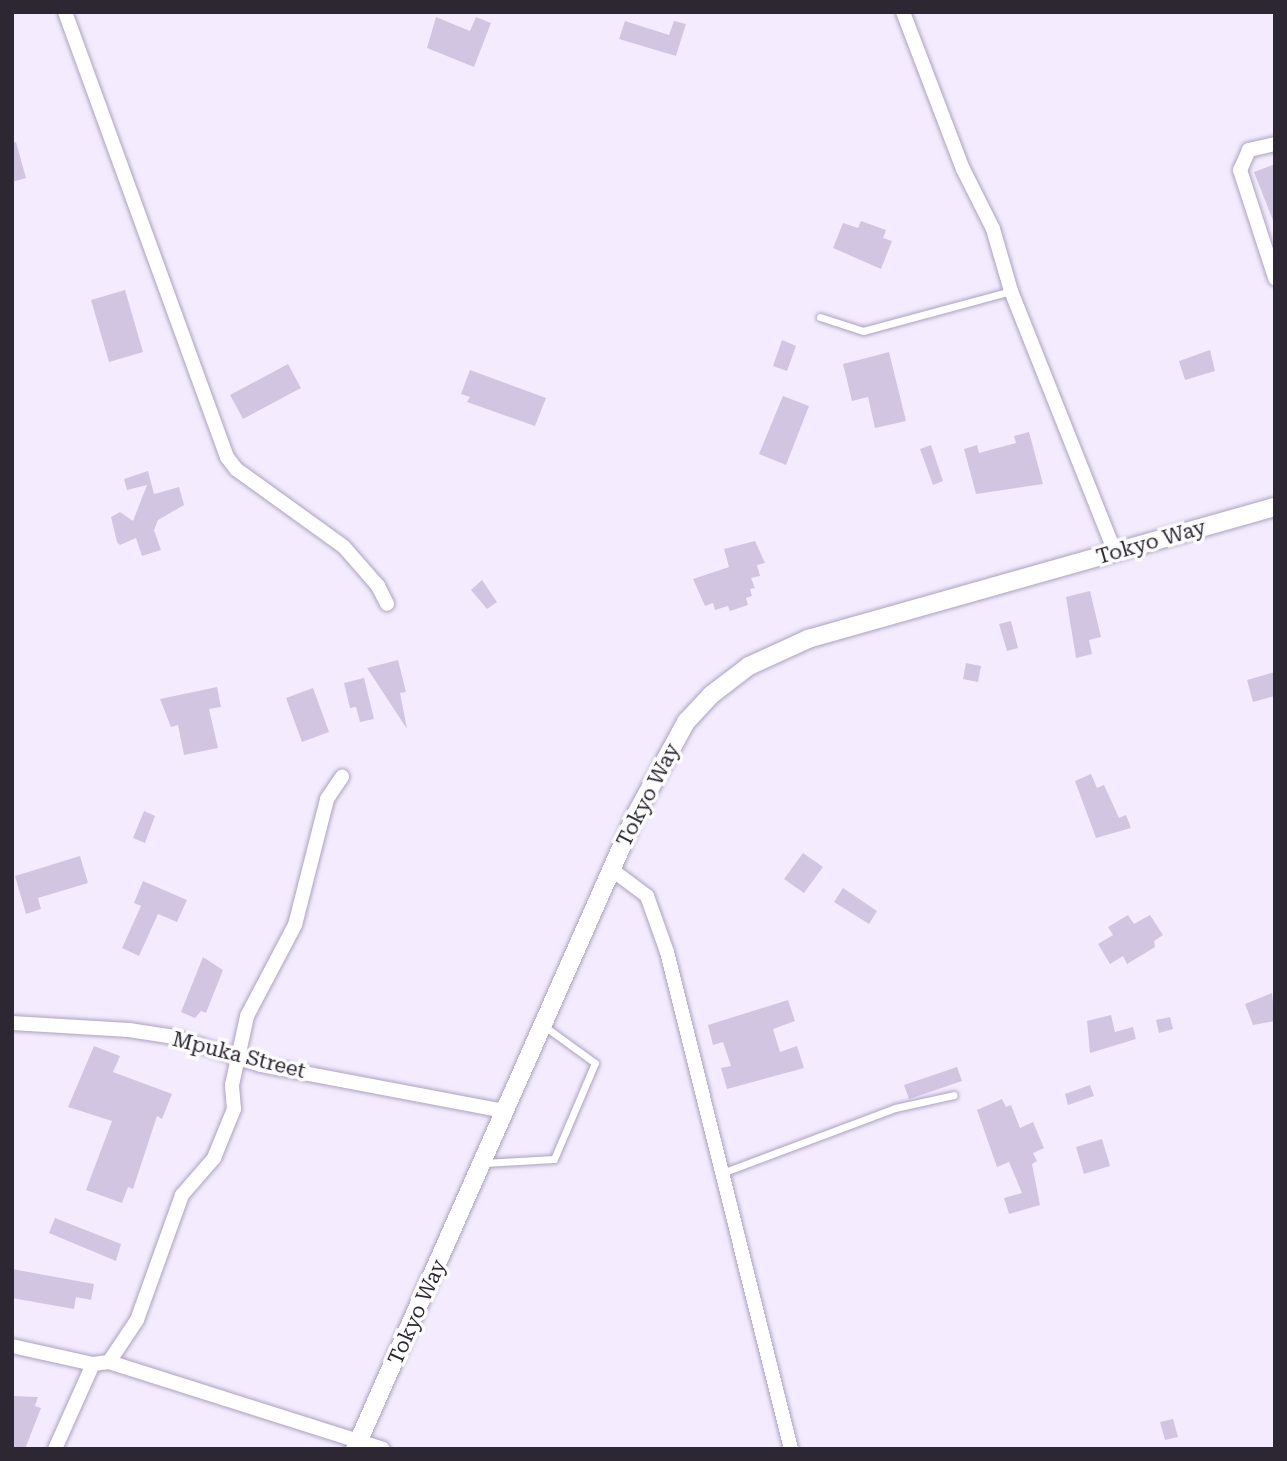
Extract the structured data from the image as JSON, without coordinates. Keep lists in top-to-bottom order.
{
  "streets": {
    "street": ["Tokyo Way", "Mpuka Street"]
  },
  "crossings": [
    ["Tokyo Way", "Mpuka Street"]
  ]
}
